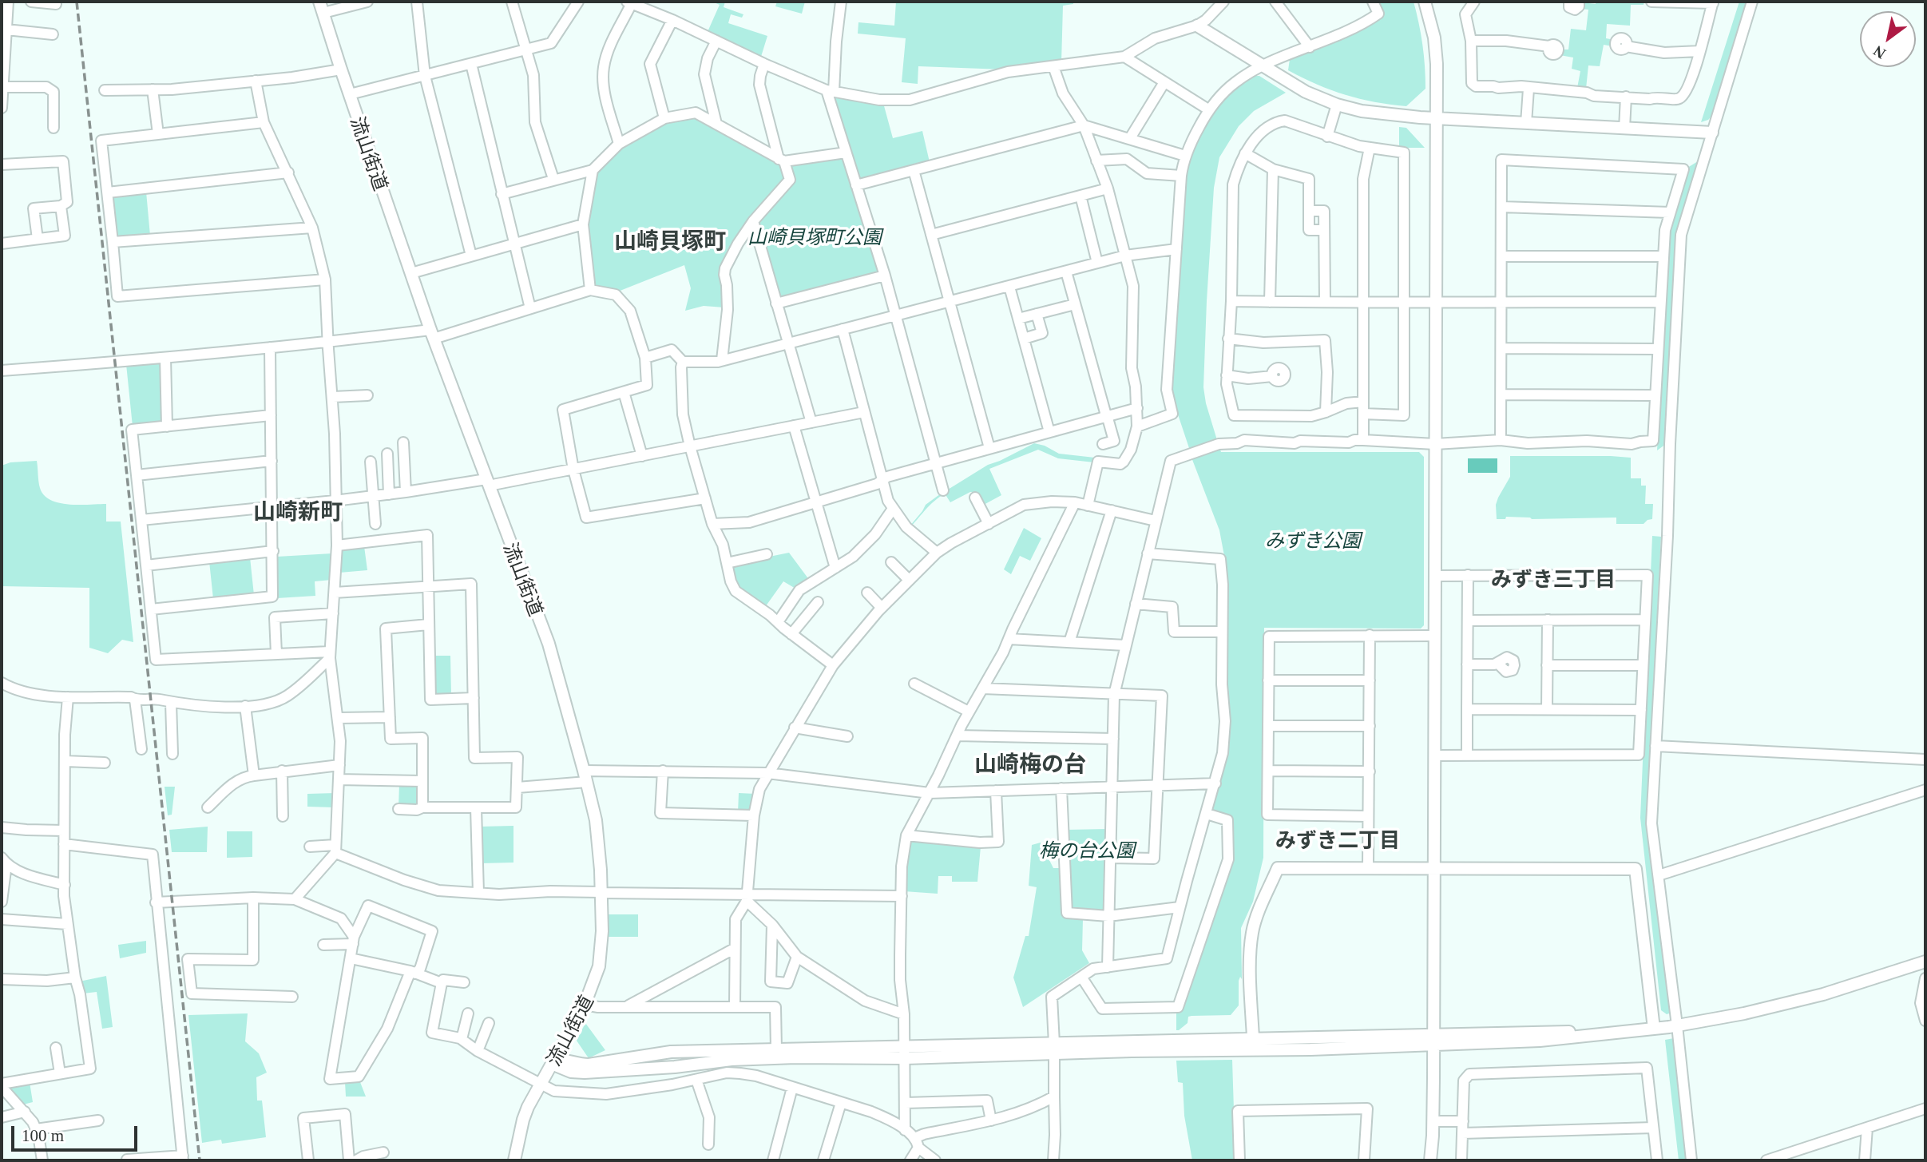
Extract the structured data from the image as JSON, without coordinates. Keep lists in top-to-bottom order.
{
  "streets": {
    "street": ["流山街道"]
  },
  "districts": [
    "山崎貝塚町",
    "山崎新町",
    "みずき三丁目",
    "山崎梅の台",
    "みずき二丁目"
  ],
  "parks": ["山崎貝塚町公園", "みずき公園", "梅の台公園"],
  "scale_bar": "100 m",
  "north": "bottom left"
}
